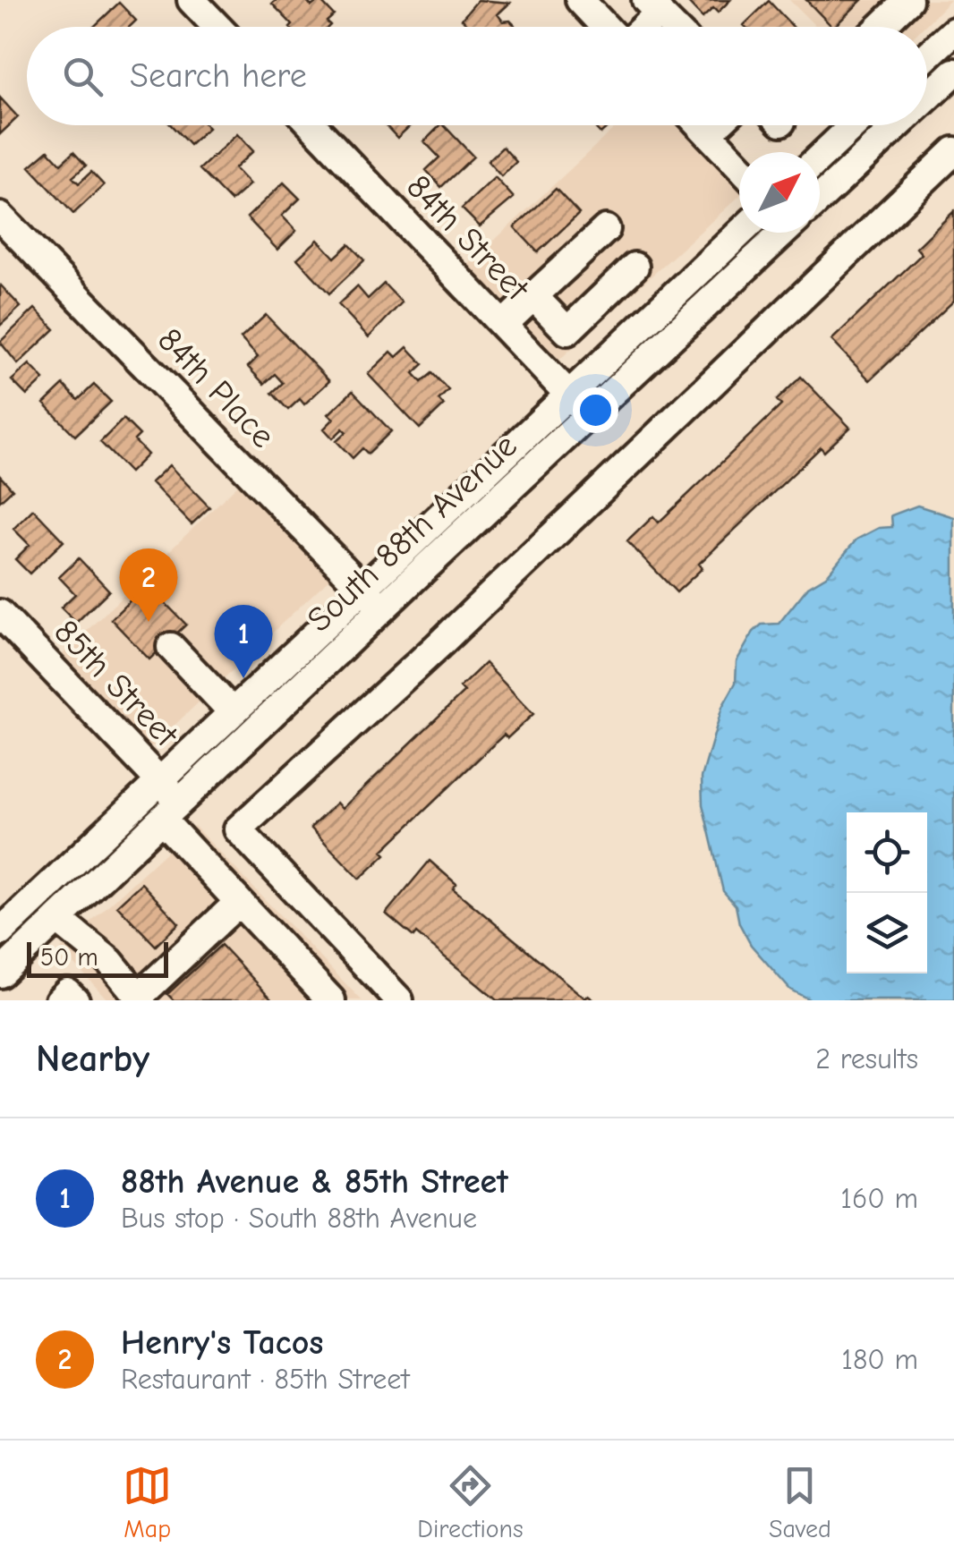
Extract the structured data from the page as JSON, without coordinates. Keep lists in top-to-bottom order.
{
  "streets": {
    "street": [
      "84th Street",
      "84th Place",
      "South 88th Avenue",
      "85th Street"
    ]
  },
  "crossings": [
    ["84th Street", "South 88th Avenue"],
    ["84th Place", "South 88th Avenue"],
    ["South 88th Avenue", "85th Street"]
  ],
  "scale_bar": "50 m",
  "north": "top right",
  "page": {
    "search": "Search here",
    "pins": ["2", "1"],
    "scale": "50 m",
    "heading": ["Nearby", "2 results"],
    "list": [
      {
        "mark": "1",
        "name": "88th Avenue & 85th Street",
        "note": "Bus stop · South 88th Avenue",
        "value": "160 m"
      },
      {
        "mark": "2",
        "name": "Henry's Tacos",
        "note": "Restaurant · 85th Street",
        "value": "180 m"
      }
    ],
    "nav": ["Map", "Directions", "Saved"]
  }
}
